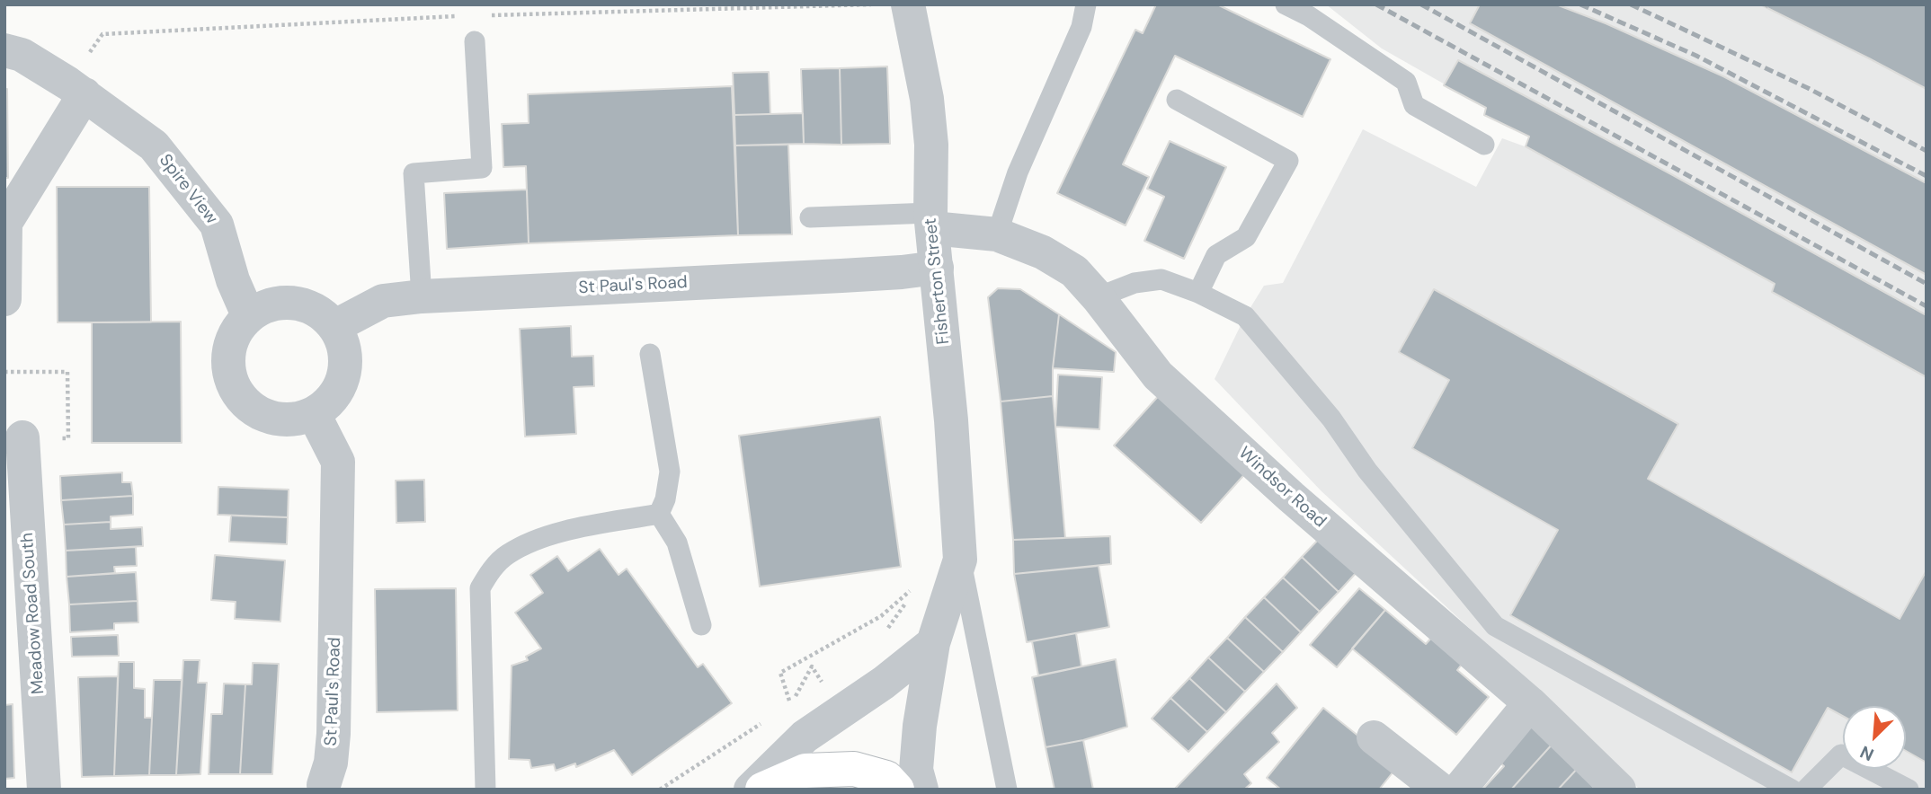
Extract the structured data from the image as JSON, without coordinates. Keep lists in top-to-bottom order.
{
  "streets": {
    "street": [
      "Spire View",
      "Fisherton Street",
      "St Paul's Road",
      "Windsor Road",
      "Meadow Road South"
    ]
  },
  "crossings": [
    ["Spire View", "St Paul's Road"],
    ["Fisherton Street", "St Paul's Road"],
    ["Fisherton Street", "Windsor Road"]
  ],
  "north": "bottom left"
}
